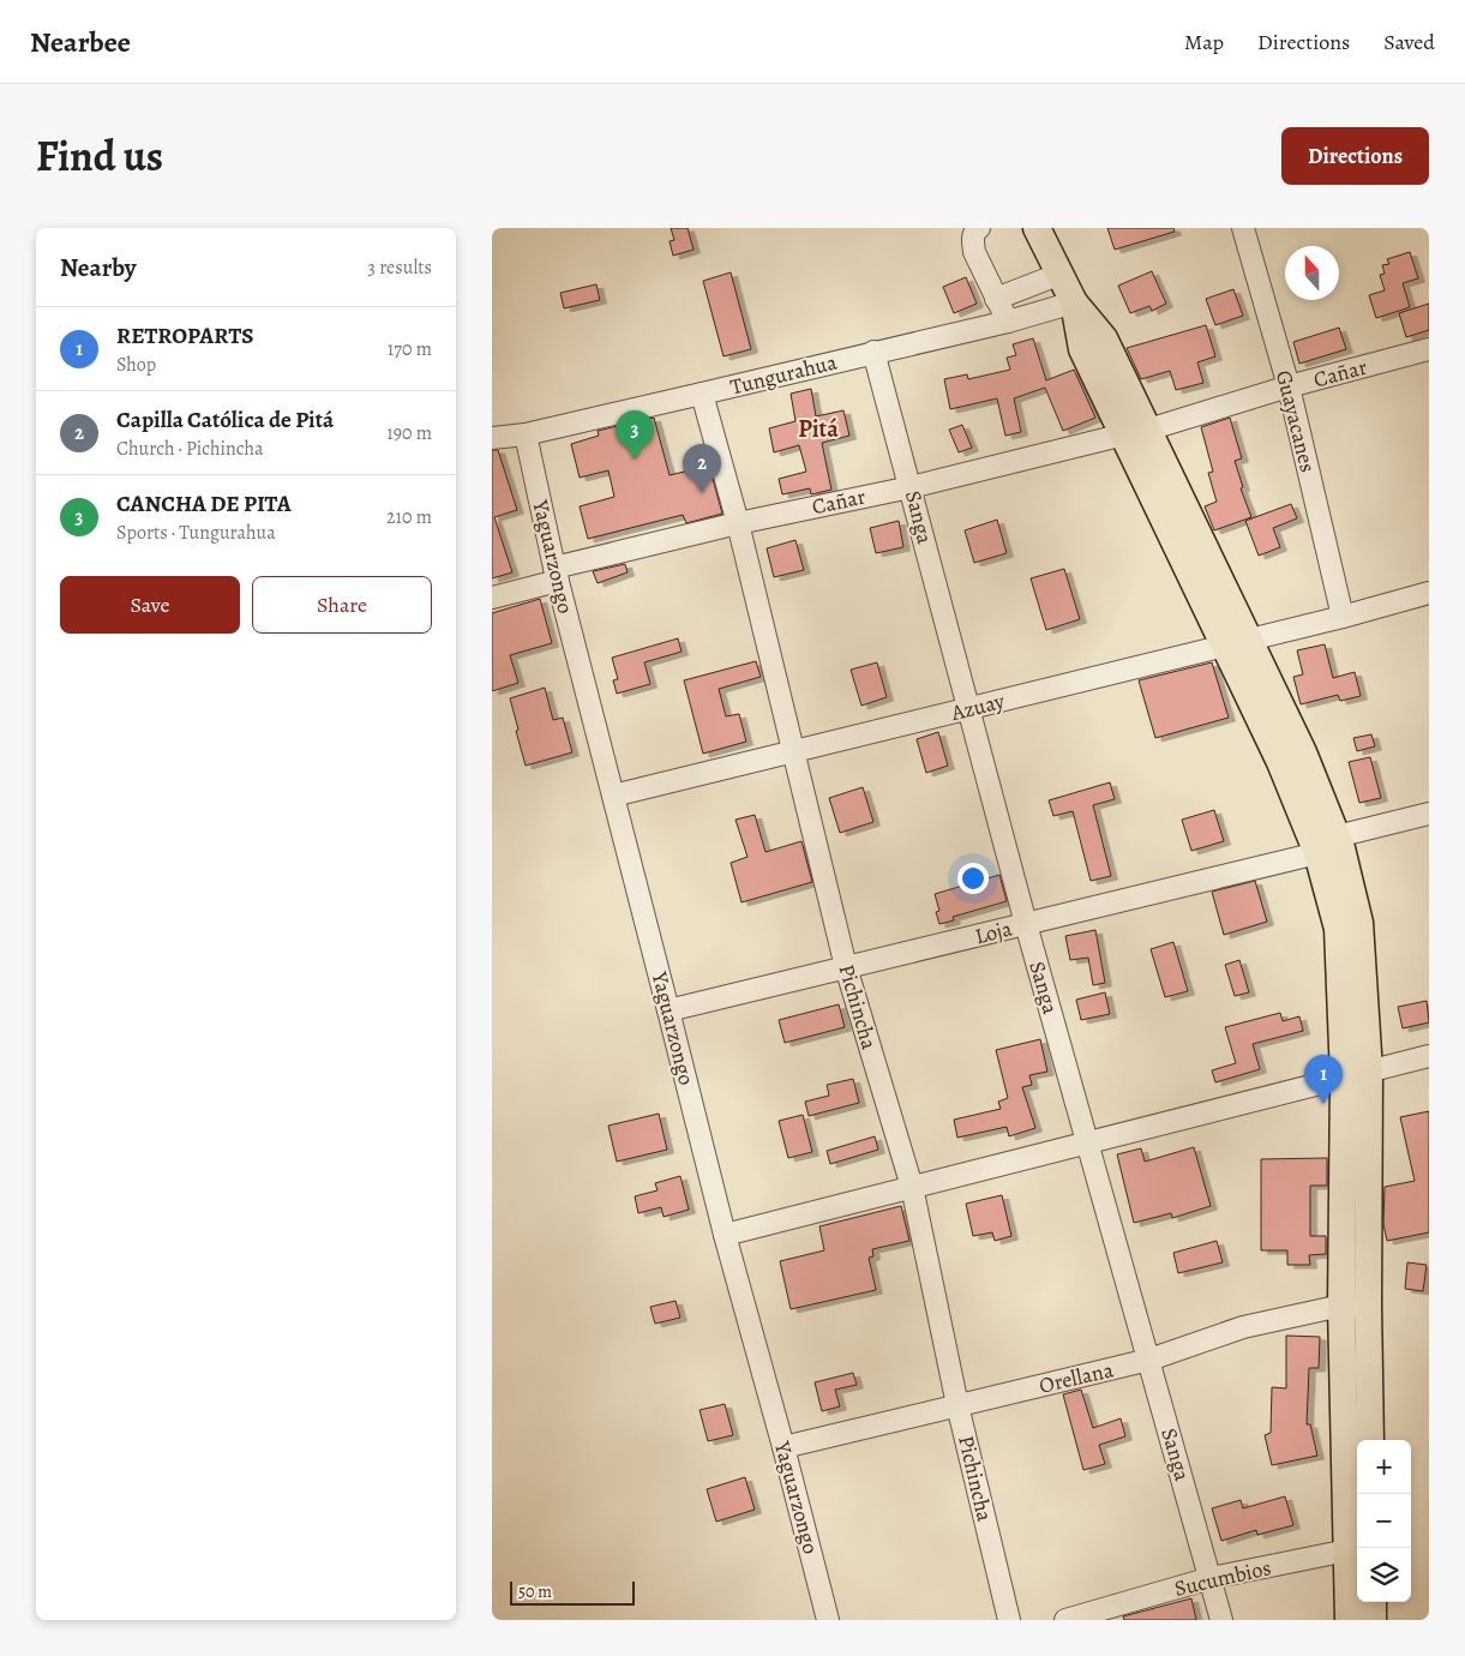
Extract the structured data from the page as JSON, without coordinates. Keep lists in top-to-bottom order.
{
  "streets": {
    "street": [
      "Cañar",
      "Tungurahua",
      "Guayacanes",
      "Sanga",
      "Yaguarzongo",
      "Azuay",
      "Loja",
      "Pichincha",
      "Orellana",
      "Sucumbios"
    ]
  },
  "crossings": [
    ["Cañar", "Guayacanes"],
    ["Cañar", "Sanga"],
    ["Cañar", "Yaguarzongo"],
    ["Cañar", "Pichincha"],
    ["Tungurahua", "Sanga"],
    ["Tungurahua", "Yaguarzongo"],
    ["Tungurahua", "Pichincha"],
    ["Guayacanes", "Azuay"],
    ["Sanga", "Azuay"],
    ["Sanga", "Loja"],
    ["Sanga", "Orellana"],
    ["Sanga", "Sucumbios"],
    ["Yaguarzongo", "Azuay"],
    ["Yaguarzongo", "Loja"],
    ["Yaguarzongo", "Orellana"],
    ["Azuay", "Pichincha"],
    ["Loja", "Pichincha"],
    ["Pichincha", "Orellana"]
  ],
  "districts": ["Pitá"],
  "scale_bar": "50 m",
  "north": "top",
  "page": {
    "header": "Nearbee",
    "nav": ["Map", "Directions", "Saved"],
    "title": "Find us",
    "buttons": [
      "Directions",
      ["Save", "Share"]
    ],
    "heading": ["Nearby", "3 results"],
    "list": [
      {
        "mark": "1",
        "name": "RETROPARTS",
        "note": "Shop",
        "value": "170 m"
      },
      {
        "mark": "2",
        "name": "Capilla Católica de Pitá",
        "note": "Church · Pichincha",
        "value": "190 m"
      },
      {
        "mark": "3",
        "name": "CANCHA DE PITA",
        "note": "Sports · Tungurahua",
        "value": "210 m"
      }
    ],
    "pins": ["3", "2", "1"],
    "map_buttons": ["+", "−"],
    "scale": "50 m"
  }
}
